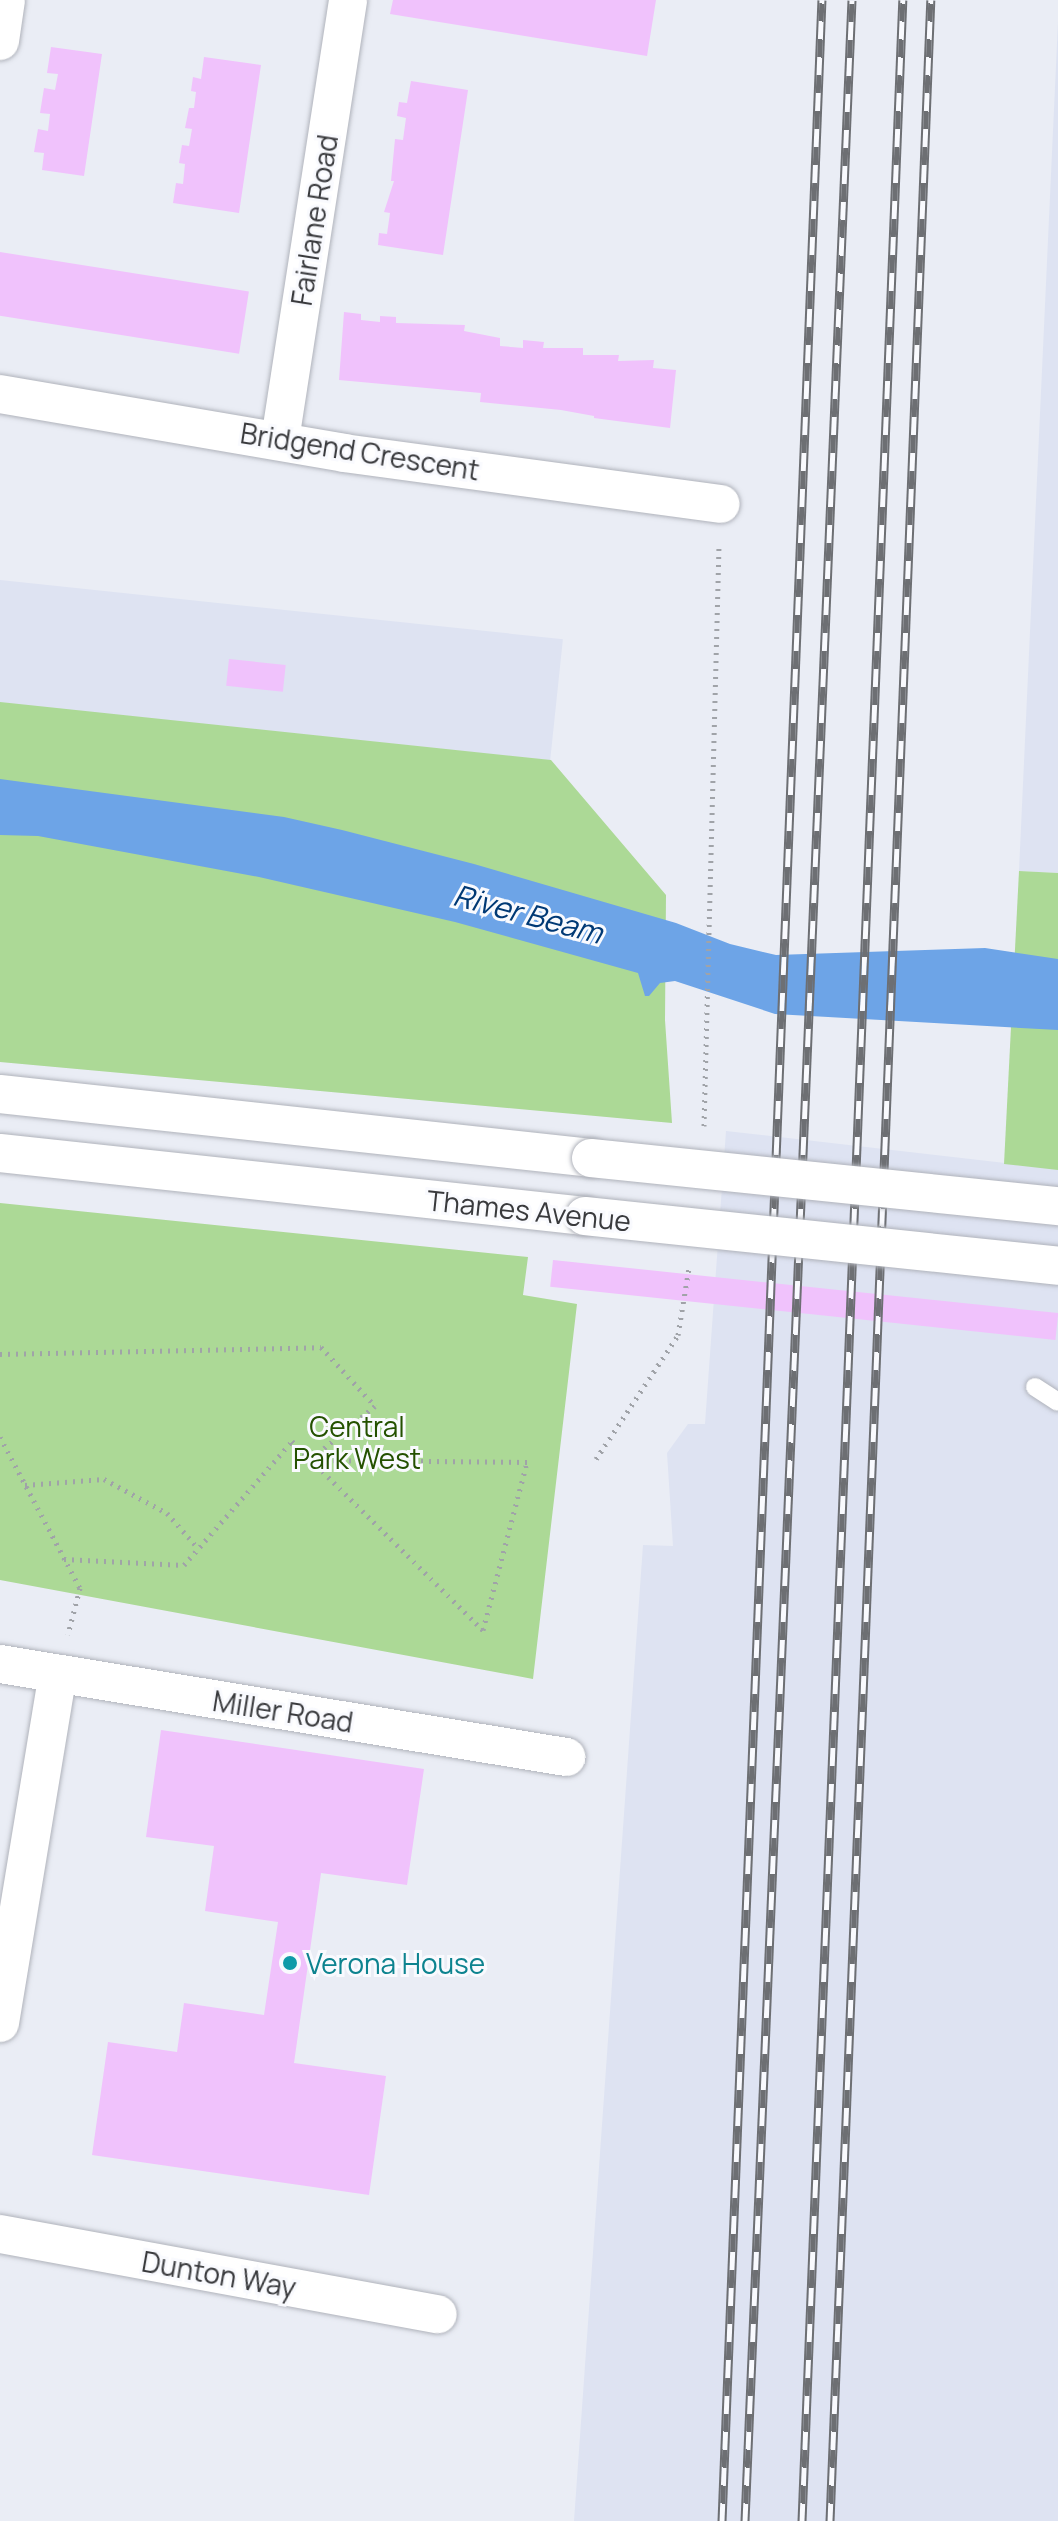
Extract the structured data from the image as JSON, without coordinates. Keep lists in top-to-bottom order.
{
  "streets": {
    "street": [
      "Fairlane Road",
      "Bridgend Crescent",
      "Thames Avenue",
      "Miller Road",
      "Dunton Way"
    ]
  },
  "crossings": [
    ["Fairlane Road", "Bridgend Crescent"]
  ],
  "water": ["River Beam"],
  "parks": ["Central Park West"],
  "places": ["Verona House"]
}
